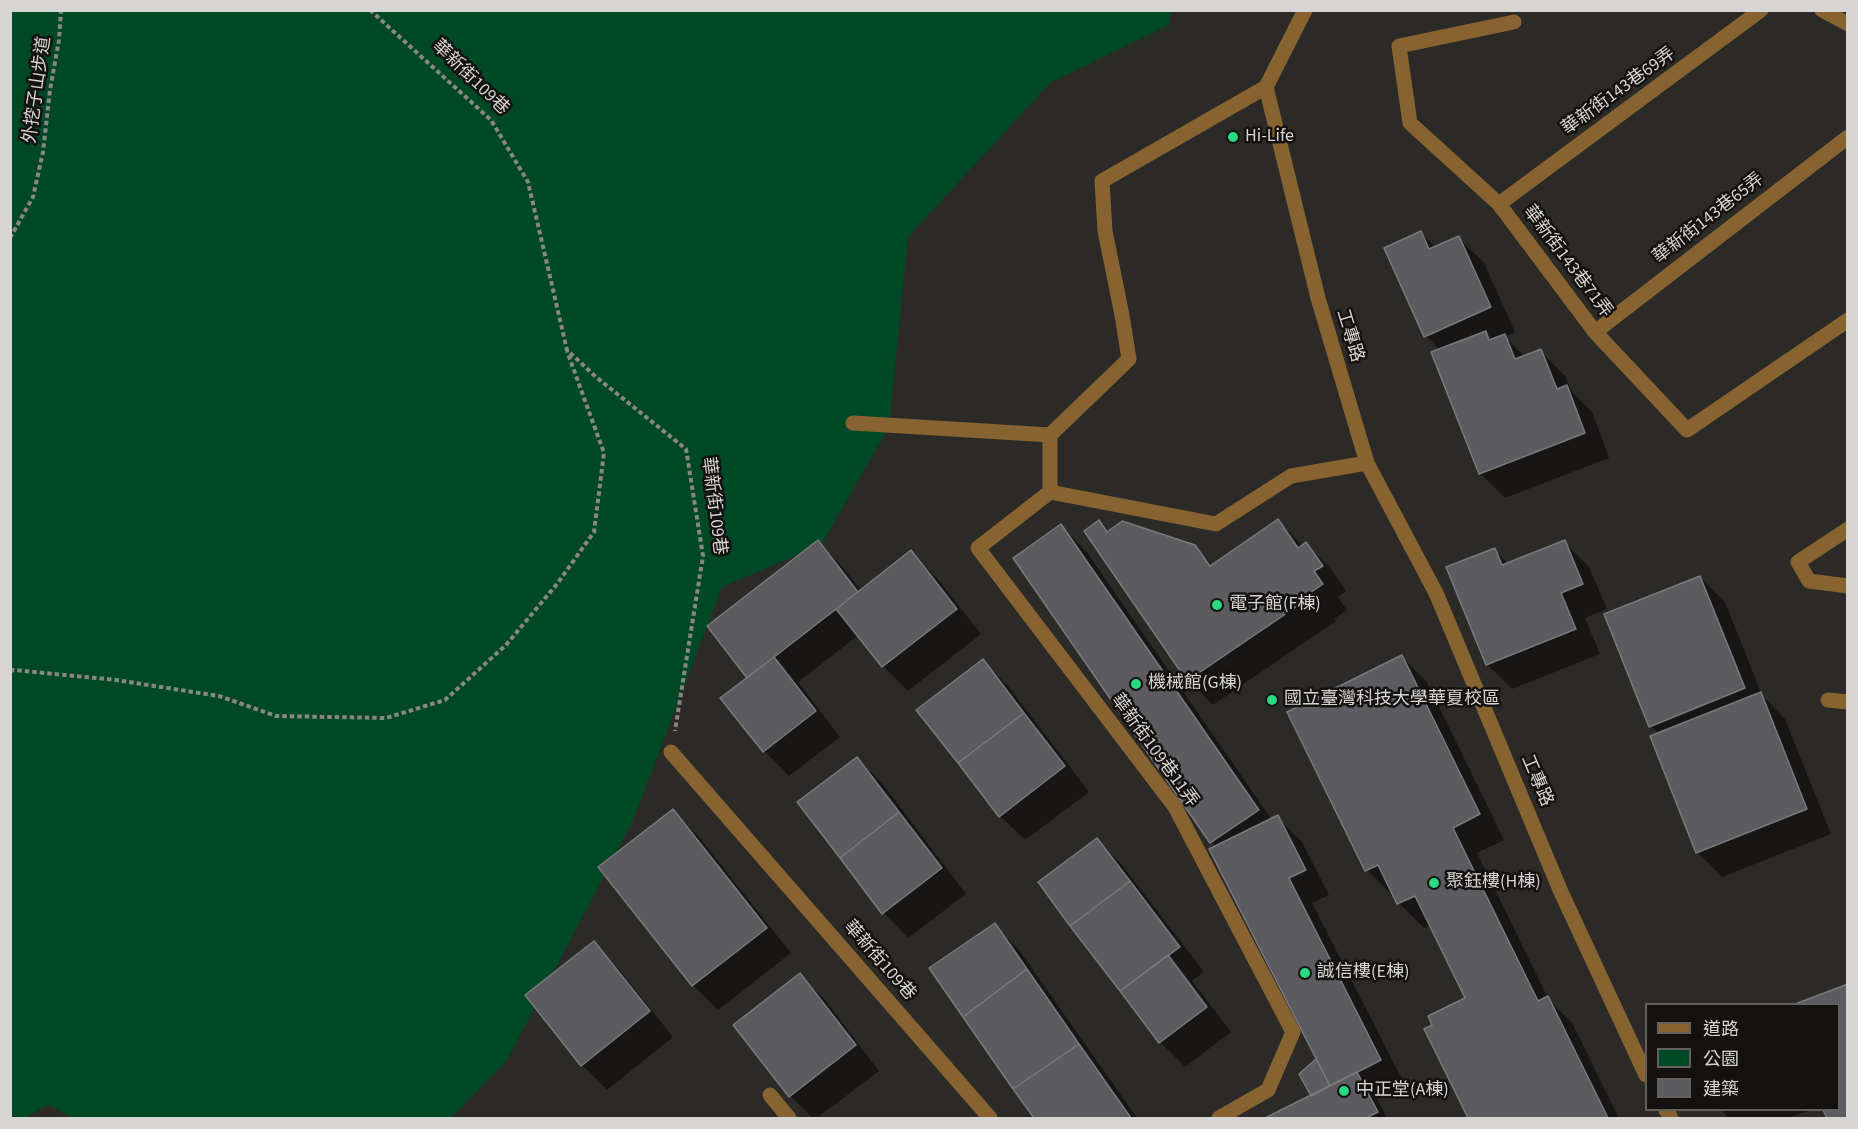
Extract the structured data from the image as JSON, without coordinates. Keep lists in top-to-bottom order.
{
  "streets": {
    "street": [
      "華新街109巷",
      "華新街143巷69弄",
      "華新街143巷65弄",
      "華新街143巷71弄",
      "工專路",
      "華新街109巷11弄"
    ],
    "path": ["外挖子山步道"]
  },
  "crossings": [
    ["華新街143巷69弄", "華新街143巷71弄"],
    ["華新街143巷65弄", "華新街143巷71弄"]
  ],
  "places": [
    "Hi-Life",
    "電子館(F棟)",
    "機械館(G棟)",
    "國立臺灣科技大學華夏校區",
    "聚鈺樓(H棟)",
    "誠信樓(E棟)",
    "中正堂(A棟)"
  ],
  "legend": ["道路", "公園", "建築"]
}
